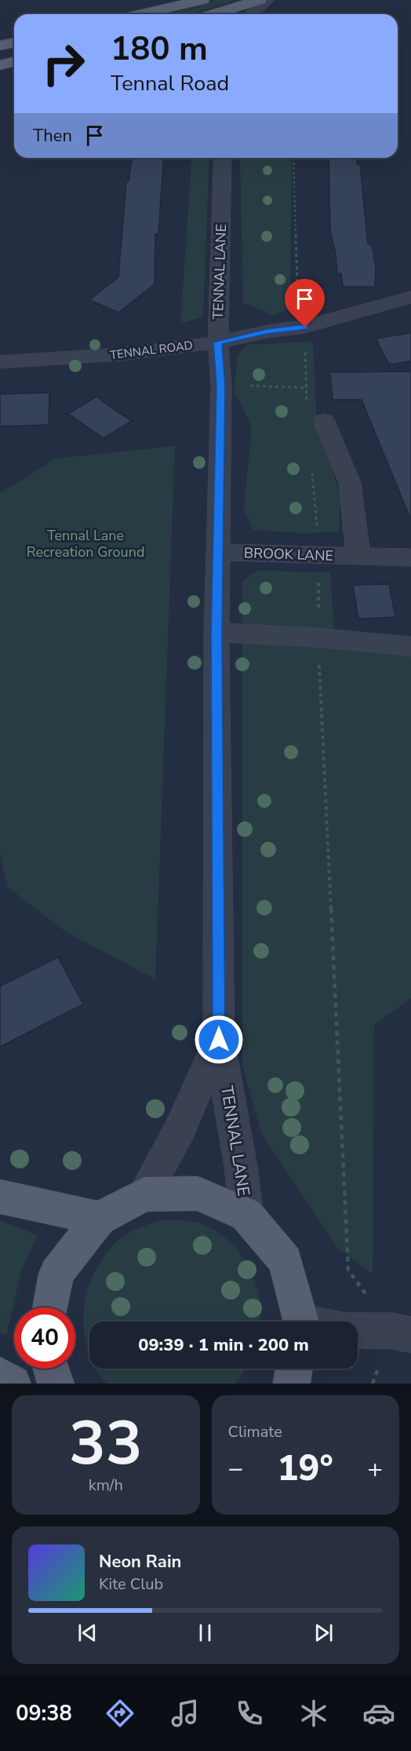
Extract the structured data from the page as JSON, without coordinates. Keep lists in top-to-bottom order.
{
  "streets": {
    "street": ["TENNAL LANE", "TENNAL ROAD", "BROOK LANE"]
  },
  "crossings": [
    ["TENNAL LANE", "TENNAL ROAD"],
    ["TENNAL LANE", "BROOK LANE"]
  ],
  "parks": ["Tennal Lane Recreation Ground"],
  "page": {
    "turn": ["180 m", "Tennal Road"],
    "then": "Then",
    "limit": "40",
    "trip": "09:39 · 1 min · 200 m",
    "tile": [
      ["33", "km/h"],
      "Climate"
    ],
    "heat": ["−", "19°", "+"],
    "song": ["Neon Rain", "Kite Club"],
    "tabs": "09:38"
  }
}
